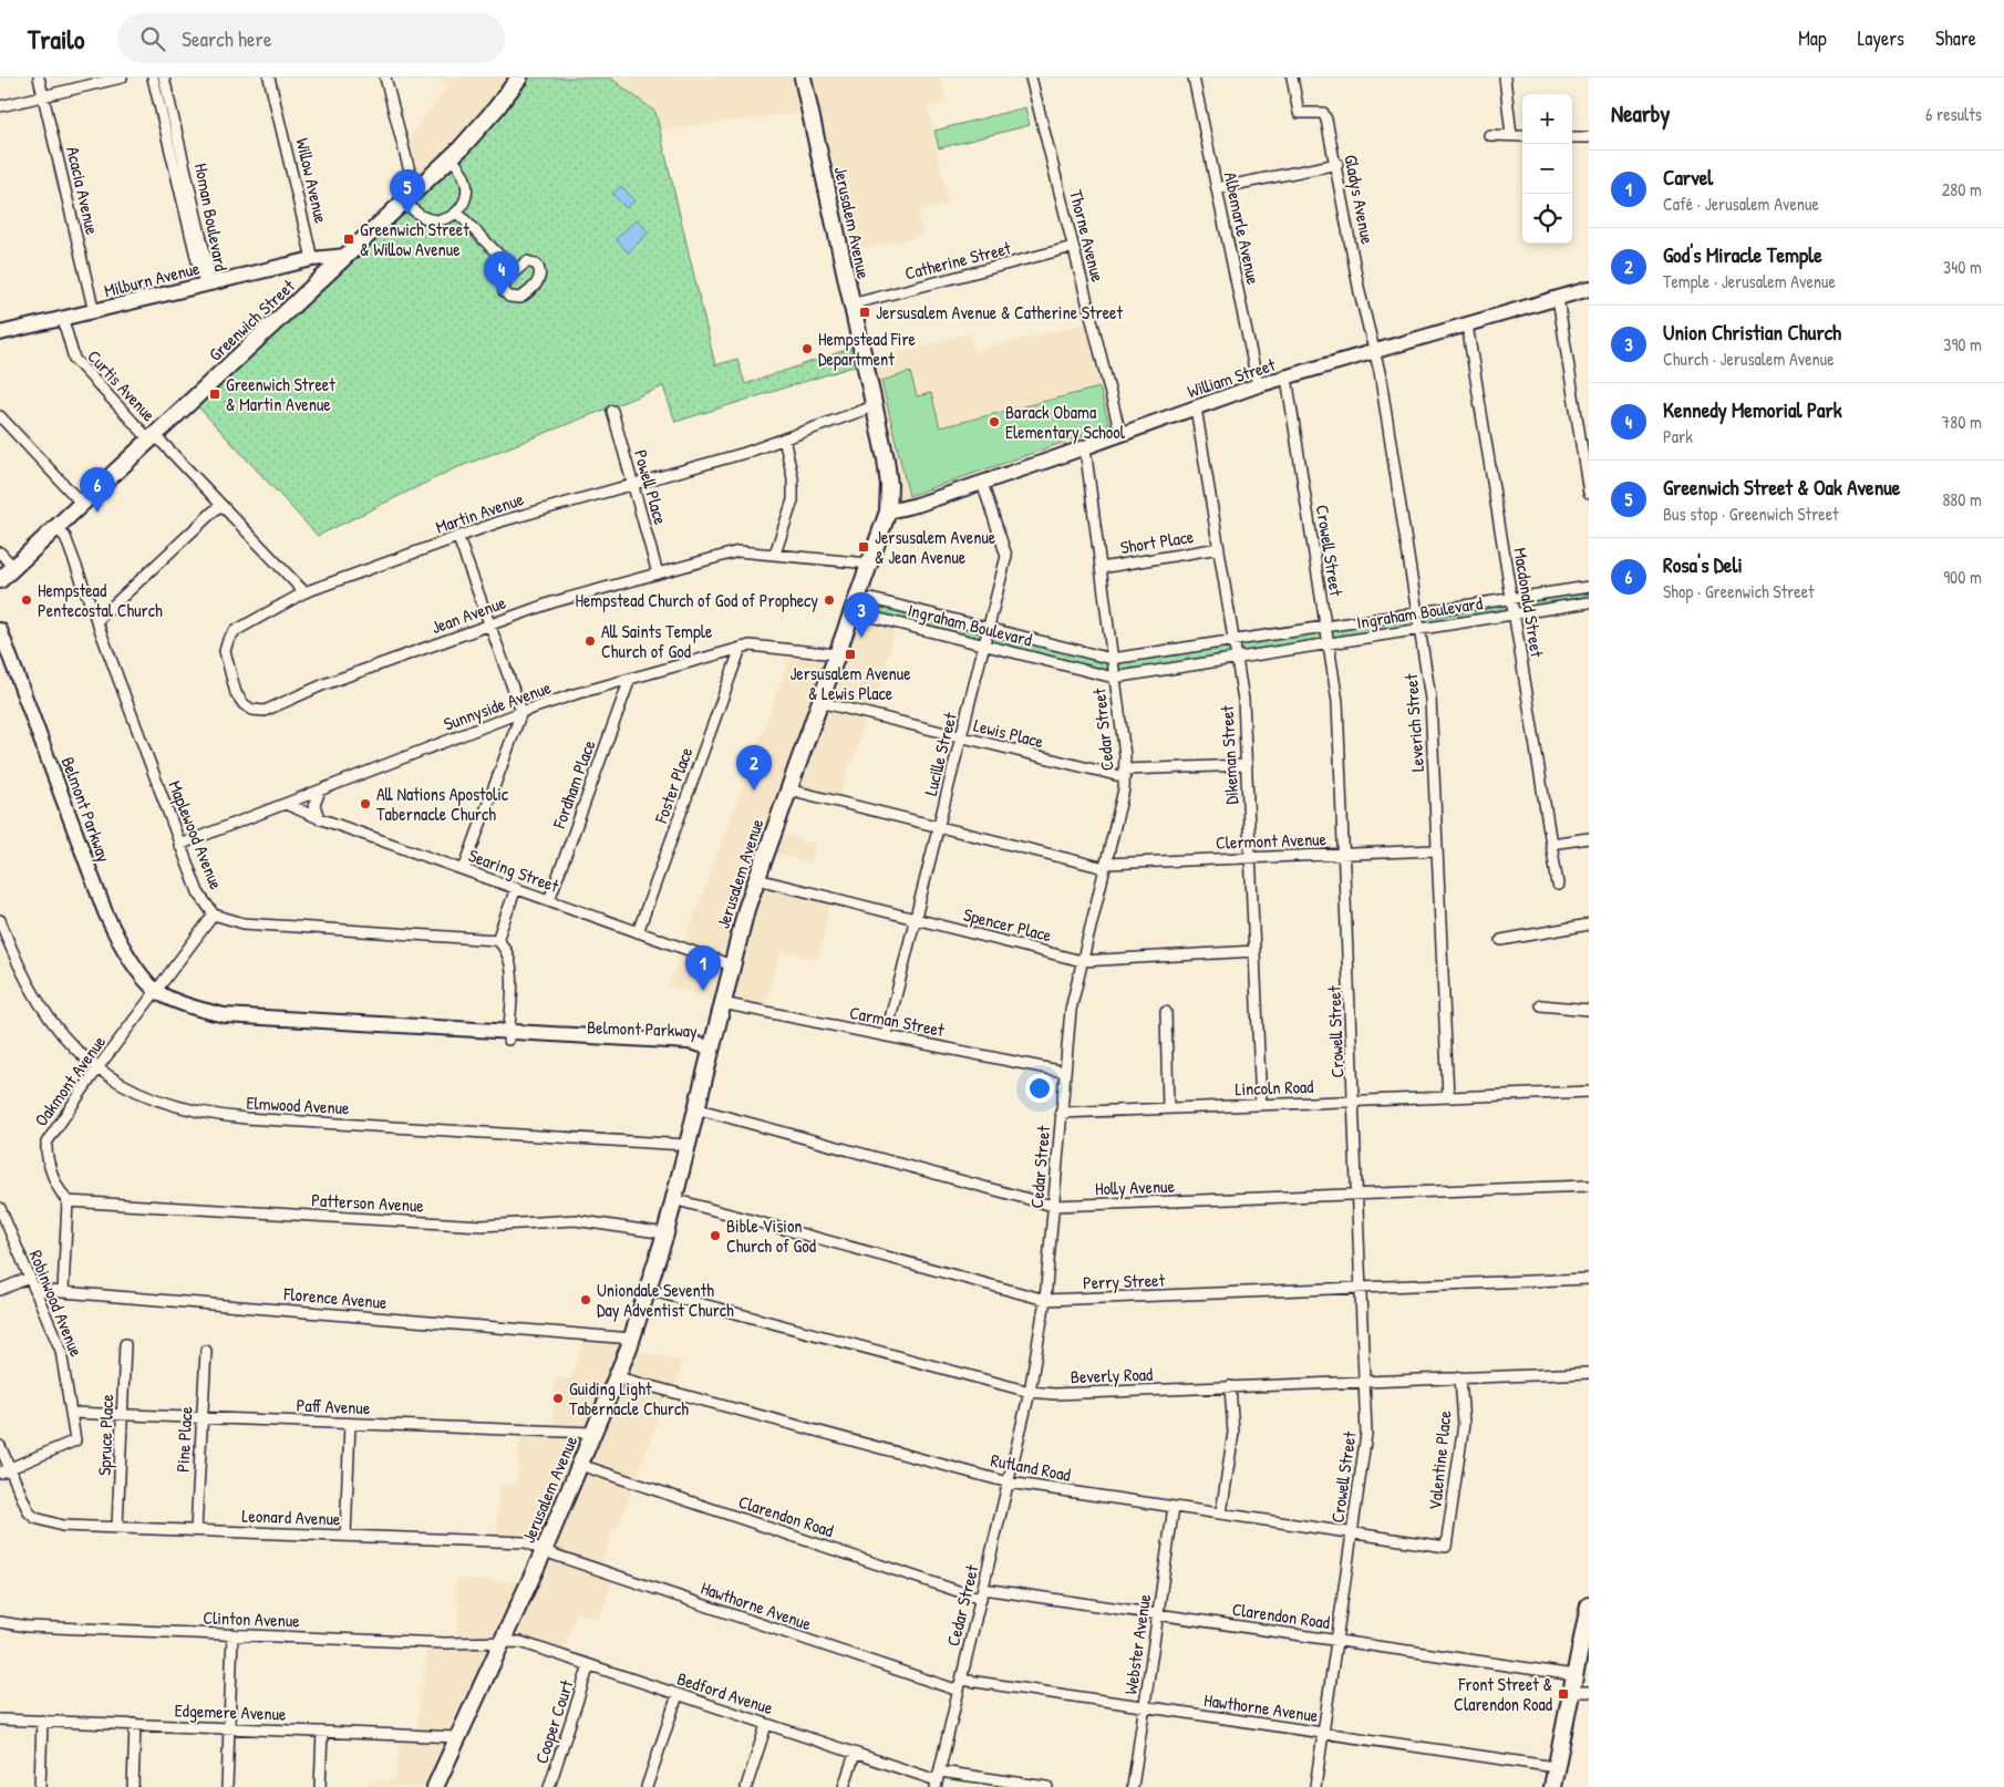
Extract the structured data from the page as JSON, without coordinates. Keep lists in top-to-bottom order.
{
  "streets": {
    "main road": ["Jerusalem Avenue", "Greenwich Street"],
    "street": [
      "Willow Avenue",
      "Acacia Avenue",
      "Gladys Avenue",
      "Homan Boulevard",
      "Albemarle Avenue",
      "Thorne Avenue",
      "Catherine Street",
      "Milburn Avenue",
      "William Street",
      "Curtis Avenue",
      "Powell Place",
      "Martin Avenue",
      "Short Place",
      "Crowell Street",
      "Macdonald Street",
      "Ingraham Boulevard",
      "Jean Avenue",
      "Sunnyside Avenue",
      "Leverich Street",
      "Cedar Street",
      "Lewis Place",
      "Lucille Street",
      "Dikeman Street",
      "Fordham Place",
      "Foster Place",
      "Belmont Parkway",
      "Maplewood Avenue",
      "Clermont Avenue",
      "Searing Street",
      "Spencer Place",
      "Carman Street",
      "Oakmont Avenue",
      "Lincoln Road",
      "Elmwood Avenue",
      "Holly Avenue",
      "Patterson Avenue",
      "Perry Street",
      "Florence Avenue",
      "Robinwood Avenue",
      "Beverly Road",
      "Paff Avenue",
      "Spruce Place",
      "Pine Place",
      "Valentine Place",
      "Rutland Road",
      "Clarendon Road",
      "Leonard Avenue",
      "Hawthorne Avenue",
      "Clinton Avenue",
      "Webster Avenue",
      "Bedford Avenue",
      "Edgemere Avenue",
      "Cooper Court"
    ]
  },
  "crossings": [
    ["Willow Avenue", "Milburn Avenue"],
    ["Acacia Avenue", "Milburn Avenue"],
    ["Gladys Avenue", "William Street"],
    ["Gladys Avenue", "Leverich Street"],
    ["Homan Boulevard", "Milburn Avenue"],
    ["Jerusalem Avenue", "Catherine Street"],
    ["Jerusalem Avenue", "William Street"],
    ["Jerusalem Avenue", "Martin Avenue"],
    ["Jerusalem Avenue", "Ingraham Boulevard"],
    ["Jerusalem Avenue", "Jean Avenue"],
    ["Jerusalem Avenue", "Sunnyside Avenue"],
    ["Jerusalem Avenue", "Lewis Place"],
    ["Jerusalem Avenue", "Belmont Parkway"],
    ["Jerusalem Avenue", "Clermont Avenue"],
    ["Jerusalem Avenue", "Searing Street"],
    ["Jerusalem Avenue", "Spencer Place"],
    ["Jerusalem Avenue", "Carman Street"],
    ["Jerusalem Avenue", "Elmwood Avenue"],
    ["Jerusalem Avenue", "Holly Avenue"],
    ["Jerusalem Avenue", "Patterson Avenue"],
    ["Jerusalem Avenue", "Perry Street"],
    ["Jerusalem Avenue", "Florence Avenue"],
    ["Jerusalem Avenue", "Beverly Road"],
    ["Jerusalem Avenue", "Paff Avenue"],
    ["Jerusalem Avenue", "Rutland Road"],
    ["Jerusalem Avenue", "Clarendon Road"],
    ["Jerusalem Avenue", "Leonard Avenue"],
    ["Jerusalem Avenue", "Hawthorne Avenue"],
    ["Jerusalem Avenue", "Clinton Avenue"],
    ["Jerusalem Avenue", "Bedford Avenue"],
    ["Jerusalem Avenue", "Edgemere Avenue"],
    ["Albemarle Avenue", "William Street"],
    ["Thorne Avenue", "Catherine Street"],
    ["Thorne Avenue", "William Street"],
    ["Milburn Avenue", "Curtis Avenue"],
    ["Greenwich Street", "Curtis Avenue"],
    ["Greenwich Street", "Maplewood Avenue"],
    ["William Street", "Crowell Street"],
    ["William Street", "Macdonald Street"],
    ["William Street", "Leverich Street"],
    ["William Street", "Cedar Street"],
    ["William Street", "Lucille Street"],
    ["William Street", "Dikeman Street"],
    ["Powell Place", "Martin Avenue"],
    ["Powell Place", "Jean Avenue"],
    ["Martin Avenue", "Jean Avenue"],
    ["Short Place", "Cedar Street"],
    ["Short Place", "Dikeman Street"],
    ["Crowell Street", "Ingraham Boulevard"],
    ["Crowell Street", "Clermont Avenue"],
    ["Crowell Street", "Lincoln Road"],
    ["Crowell Street", "Holly Avenue"],
    ["Crowell Street", "Perry Street"],
    ["Crowell Street", "Beverly Road"],
    ["Crowell Street", "Rutland Road"],
    ["Crowell Street", "Clarendon Road"],
    ["Crowell Street", "Hawthorne Avenue"],
    ["Macdonald Street", "Ingraham Boulevard"],
    ["Ingraham Boulevard", "Leverich Street"],
    ["Ingraham Boulevard", "Cedar Street"],
    ["Ingraham Boulevard", "Lucille Street"],
    ["Ingraham Boulevard", "Dikeman Street"],
    ["Sunnyside Avenue", "Fordham Place"],
    ["Sunnyside Avenue", "Foster Place"],
    ["Sunnyside Avenue", "Maplewood Avenue"],
    ["Sunnyside Avenue", "Searing Street"],
    ["Leverich Street", "Clermont Avenue"],
    ["Leverich Street", "Lincoln Road"],
    ["Cedar Street", "Lewis Place"],
    ["Cedar Street", "Clermont Avenue"],
    ["Cedar Street", "Spencer Place"],
    ["Cedar Street", "Carman Street"],
    ["Cedar Street", "Lincoln Road"],
    ["Cedar Street", "Holly Avenue"],
    ["Cedar Street", "Perry Street"],
    ["Cedar Street", "Beverly Road"],
    ["Cedar Street", "Rutland Road"],
    ["Cedar Street", "Clarendon Road"],
    ["Cedar Street", "Hawthorne Avenue"],
    ["Cedar Street", "Bedford Avenue"],
    ["Lewis Place", "Lucille Street"],
    ["Lewis Place", "Dikeman Street"],
    ["Lucille Street", "Clermont Avenue"],
    ["Lucille Street", "Spencer Place"],
    ["Lucille Street", "Carman Street"],
    ["Dikeman Street", "Clermont Avenue"],
    ["Dikeman Street", "Spencer Place"],
    ["Dikeman Street", "Lincoln Road"],
    ["Fordham Place", "Searing Street"],
    ["Foster Place", "Searing Street"],
    ["Belmont Parkway", "Oakmont Avenue"],
    ["Maplewood Avenue", "Oakmont Avenue"],
    ["Oakmont Avenue", "Elmwood Avenue"],
    ["Oakmont Avenue", "Patterson Avenue"],
    ["Florence Avenue", "Robinwood Avenue"],
    ["Robinwood Avenue", "Paff Avenue"],
    ["Robinwood Avenue", "Leonard Avenue"],
    ["Beverly Road", "Valentine Place"],
    ["Paff Avenue", "Spruce Place"],
    ["Paff Avenue", "Pine Place"],
    ["Spruce Place", "Leonard Avenue"],
    ["Pine Place", "Leonard Avenue"],
    ["Valentine Place", "Rutland Road"],
    ["Rutland Road", "Webster Avenue"],
    ["Clarendon Road", "Webster Avenue"],
    ["Leonard Avenue", "Hawthorne Avenue"],
    ["Hawthorne Avenue", "Webster Avenue"],
    ["Clinton Avenue", "Bedford Avenue"],
    ["Bedford Avenue", "Cooper Court"]
  ],
  "places": {
    "transit": [
      "Greenwich Street & Willow Avenue",
      "Jersusalem Avenue & Catherine Street",
      "Greenwich Street & Martin Avenue",
      "Jersusalem Avenue & Jean Avenue",
      "Jersusalem Avenue & Lewis Place",
      "Front Street & Clarendon Road"
    ],
    "other": [
      "Hempstead Fire Department",
      "Barack Obama Elementary School",
      "Hempstead Pentecostal Church",
      "Hempstead Church of God of Prophecy",
      "All Saints Temple Church of God",
      "All Nations Apostolic Tabernacle Church",
      "Bible Vision Church of God",
      "Uniondale Seventh Day Adventist Church",
      "Guiding Light Tabernacle Church"
    ]
  },
  "page": {
    "header": "Trailo",
    "search": "Search here",
    "nav": ["Map", "Layers", "Share"],
    "heading": ["Nearby", "6 results"],
    "map_buttons": ["+", "−"],
    "list": [
      {
        "mark": "1",
        "name": "Carvel",
        "note": "Café · Jerusalem Avenue",
        "value": "280 m"
      },
      {
        "mark": "2",
        "name": "God's Miracle Temple",
        "note": "Temple · Jerusalem Avenue",
        "value": "340 m"
      },
      {
        "mark": "3",
        "name": "Union Christian Church",
        "note": "Church · Jerusalem Avenue",
        "value": "390 m"
      },
      {
        "mark": "4",
        "name": "Kennedy Memorial Park",
        "note": "Park",
        "value": "780 m"
      },
      {
        "mark": "5",
        "name": "Greenwich Street & Oak Avenue",
        "note": "Bus stop · Greenwich Street",
        "value": "880 m"
      },
      {
        "mark": "6",
        "name": "Rosa's Deli",
        "note": "Shop · Greenwich Street",
        "value": "900 m"
      }
    ],
    "pins": [
      "5",
      "4",
      "6",
      "3",
      "2",
      "1"
    ]
  }
}
